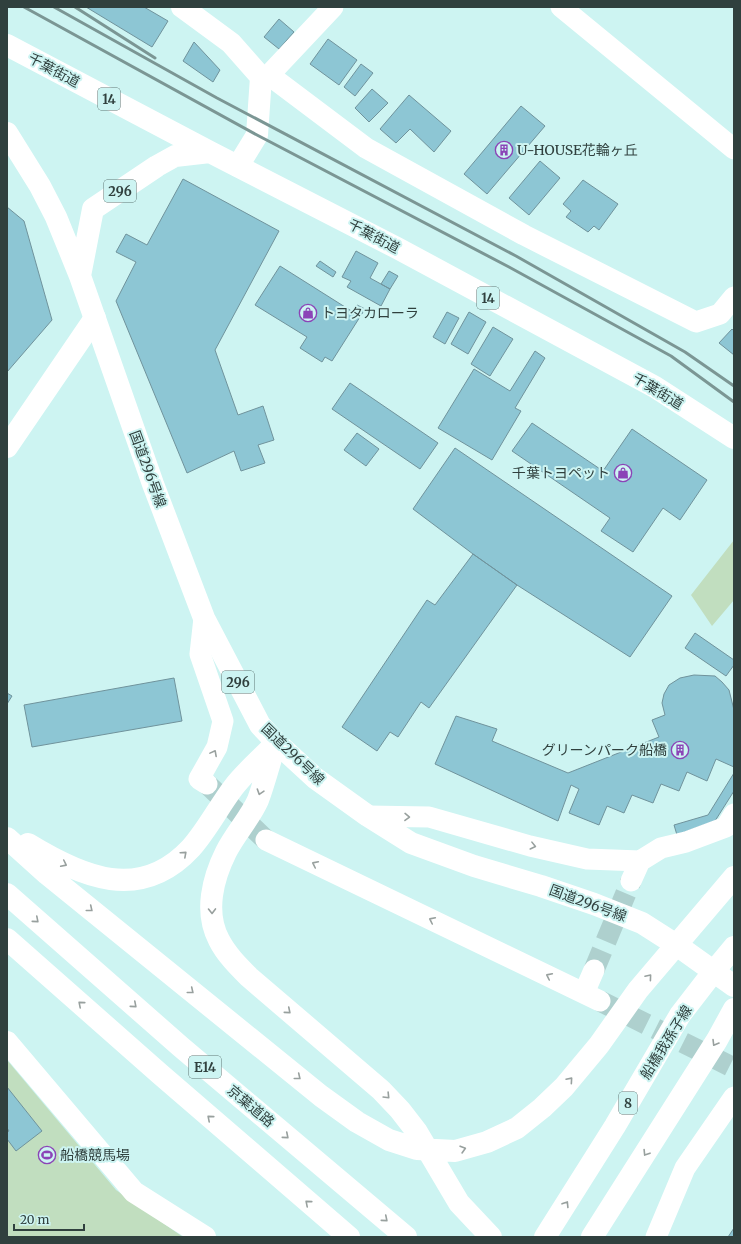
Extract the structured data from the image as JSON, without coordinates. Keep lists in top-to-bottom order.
{
  "streets": {
    "main road": [
      "千葉街道",
      "14",
      "296",
      "国道296号線",
      "船橋我孫子線",
      "E14",
      "8",
      "京葉道路"
    ]
  },
  "crossings": [
    ["千葉街道", "296"],
    ["296", "国道296号線"],
    ["国道296号線", "船橋我孫子線"]
  ],
  "places": {
    "building": ["U-HOUSE花輪ヶ丘", "グリーンパーク船橋"],
    "shop": ["トヨタカローラ", "千葉トヨペット"],
    "sports": ["船橋競馬場"]
  },
  "scale_bar": "20 m"
}
